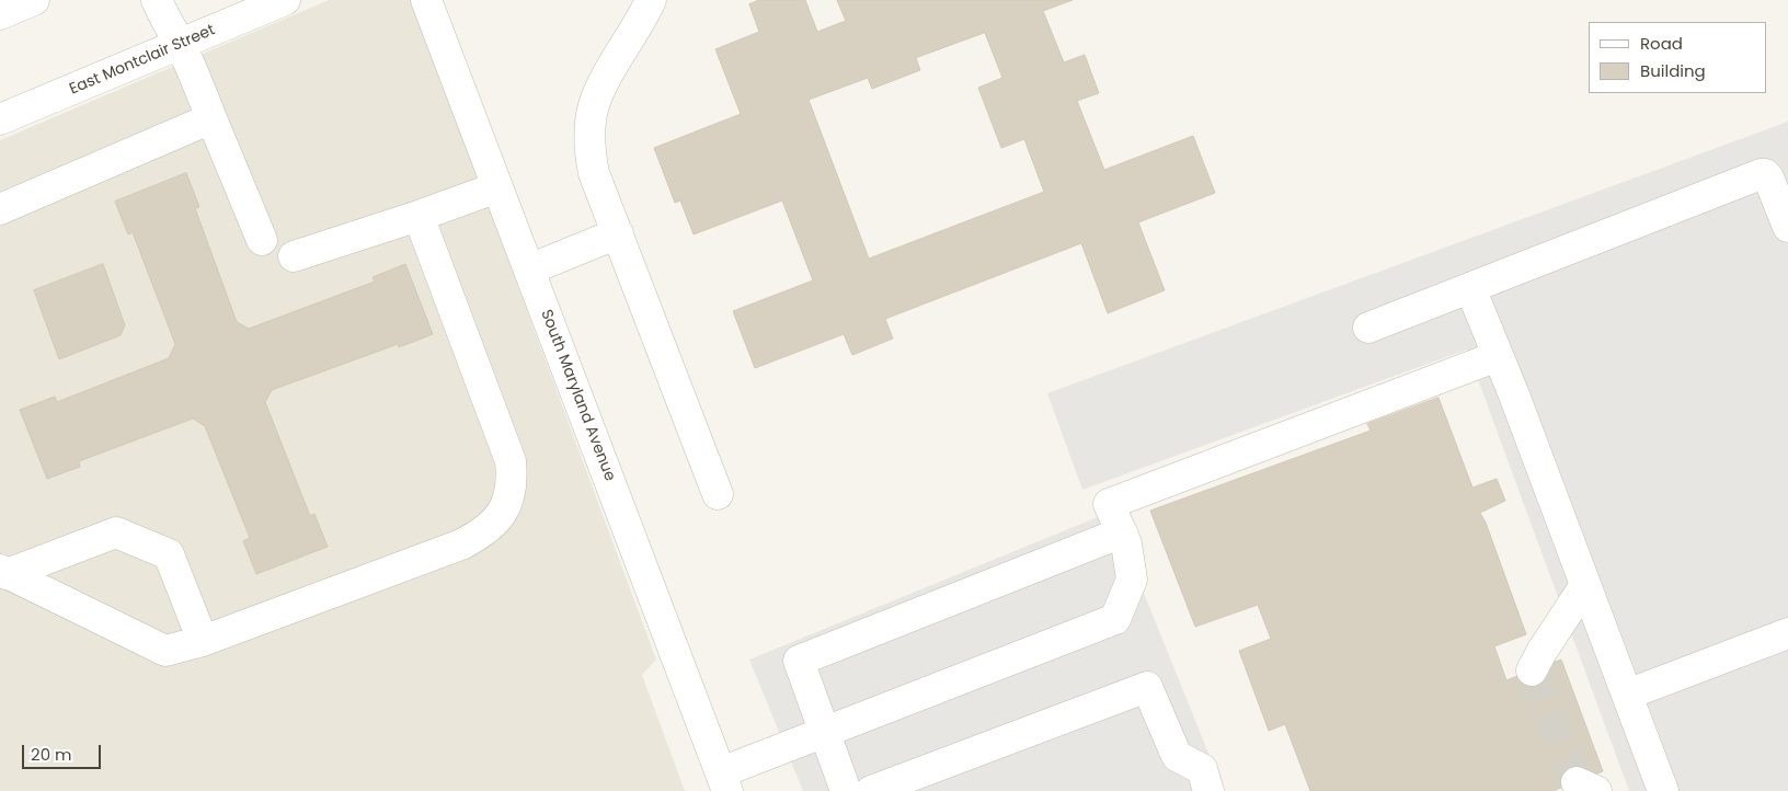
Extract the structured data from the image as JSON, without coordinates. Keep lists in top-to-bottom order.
{
  "streets": {
    "street": ["East Montclair Street", "South Maryland Avenue"]
  },
  "legend": ["Road", "Building"],
  "scale_bar": "20 m"
}
